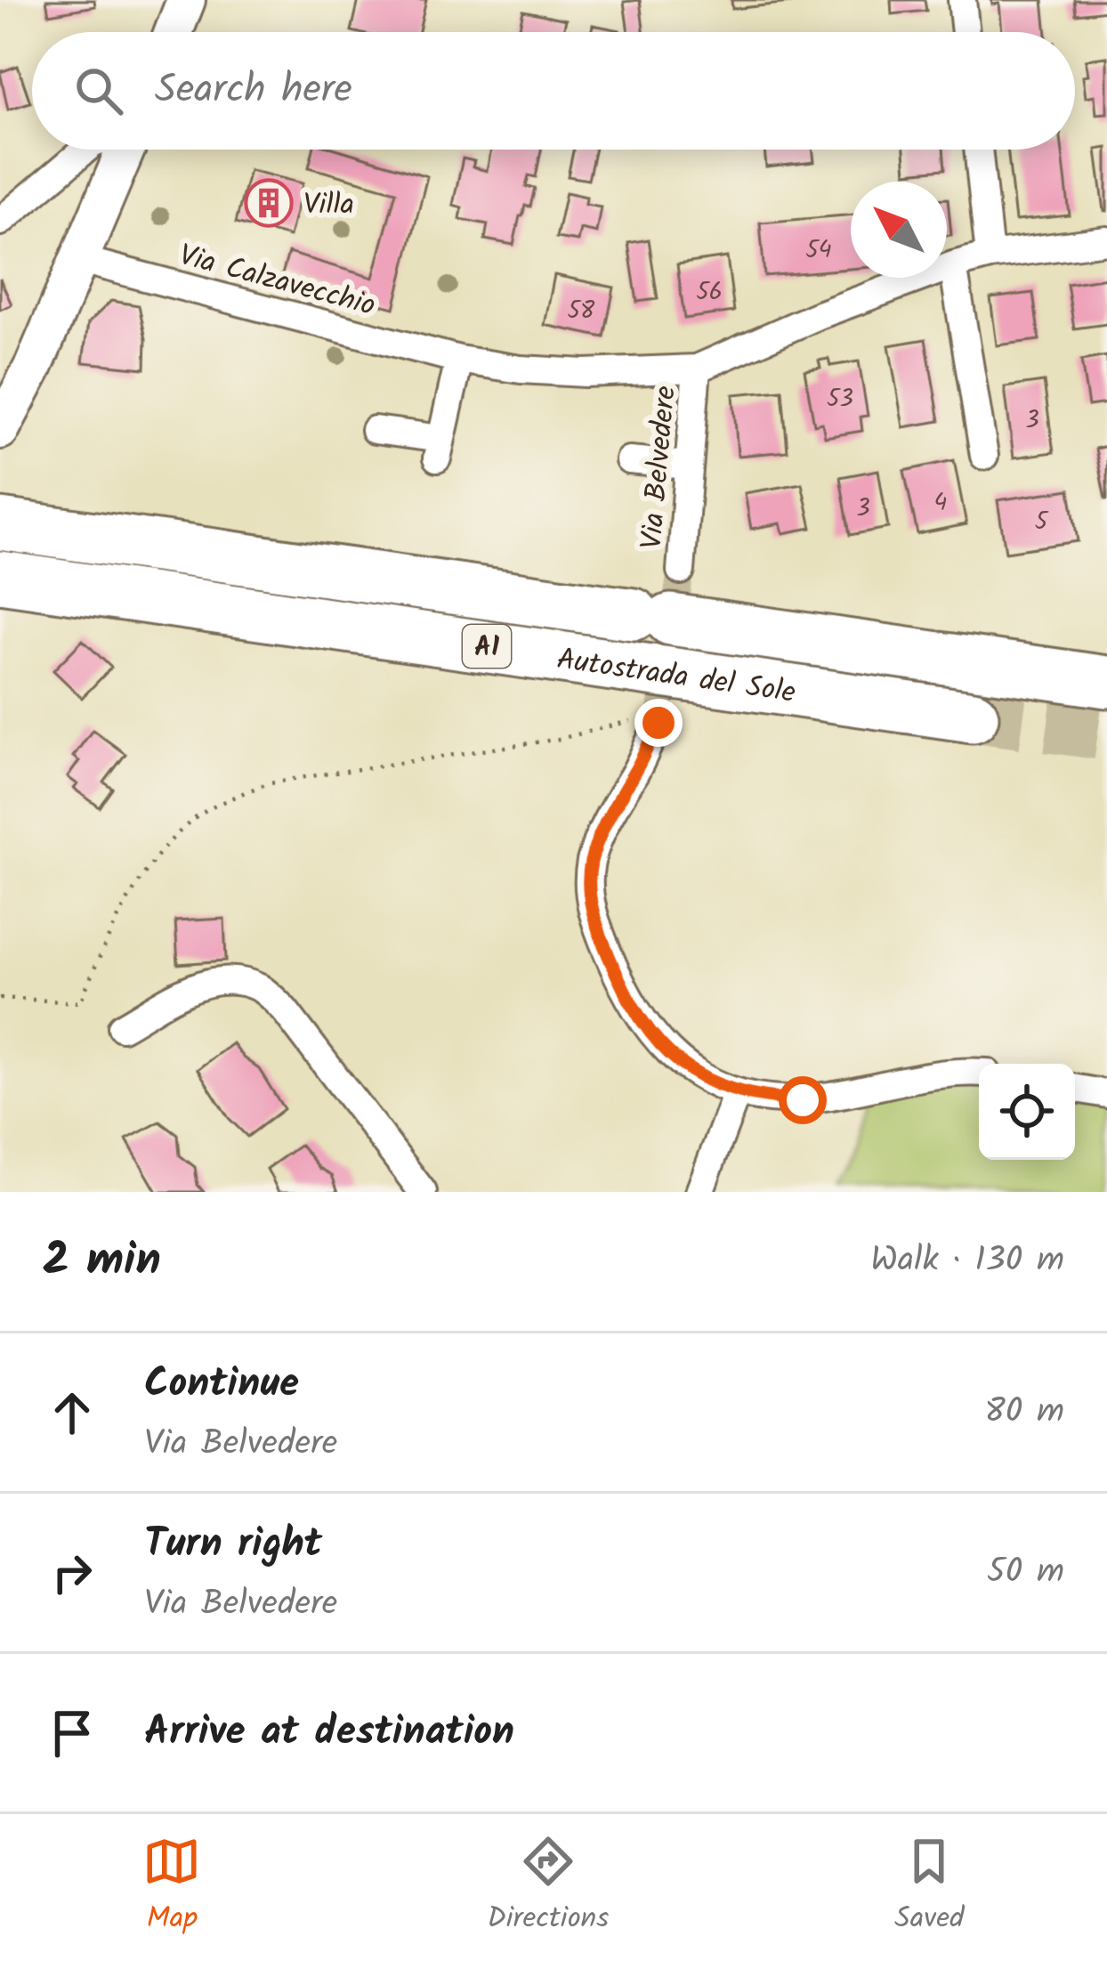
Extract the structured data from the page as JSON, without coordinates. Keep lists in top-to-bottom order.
{
  "streets": {
    "highway": ["A1", "Autostrada del Sole"],
    "street": ["Via Calzavecchio", "Via Belvedere"]
  },
  "crossings": [
    ["Via Calzavecchio", "Via Belvedere"]
  ],
  "places": {
    "building": ["Villa"]
  },
  "house_numbers": [
    "54",
    "56",
    "58",
    "53",
    "3",
    "4",
    "3",
    "5"
  ],
  "north": "top left",
  "page": {
    "search": "Search here",
    "heading": ["2 min", "Walk · 130 m"],
    "list": [
      ["Continue", "Via Belvedere", "80 m"],
      ["Turn right", "Via Belvedere", "50 m"],
      "Arrive at destination"
    ],
    "nav": ["Map", "Directions", "Saved"]
  }
}
